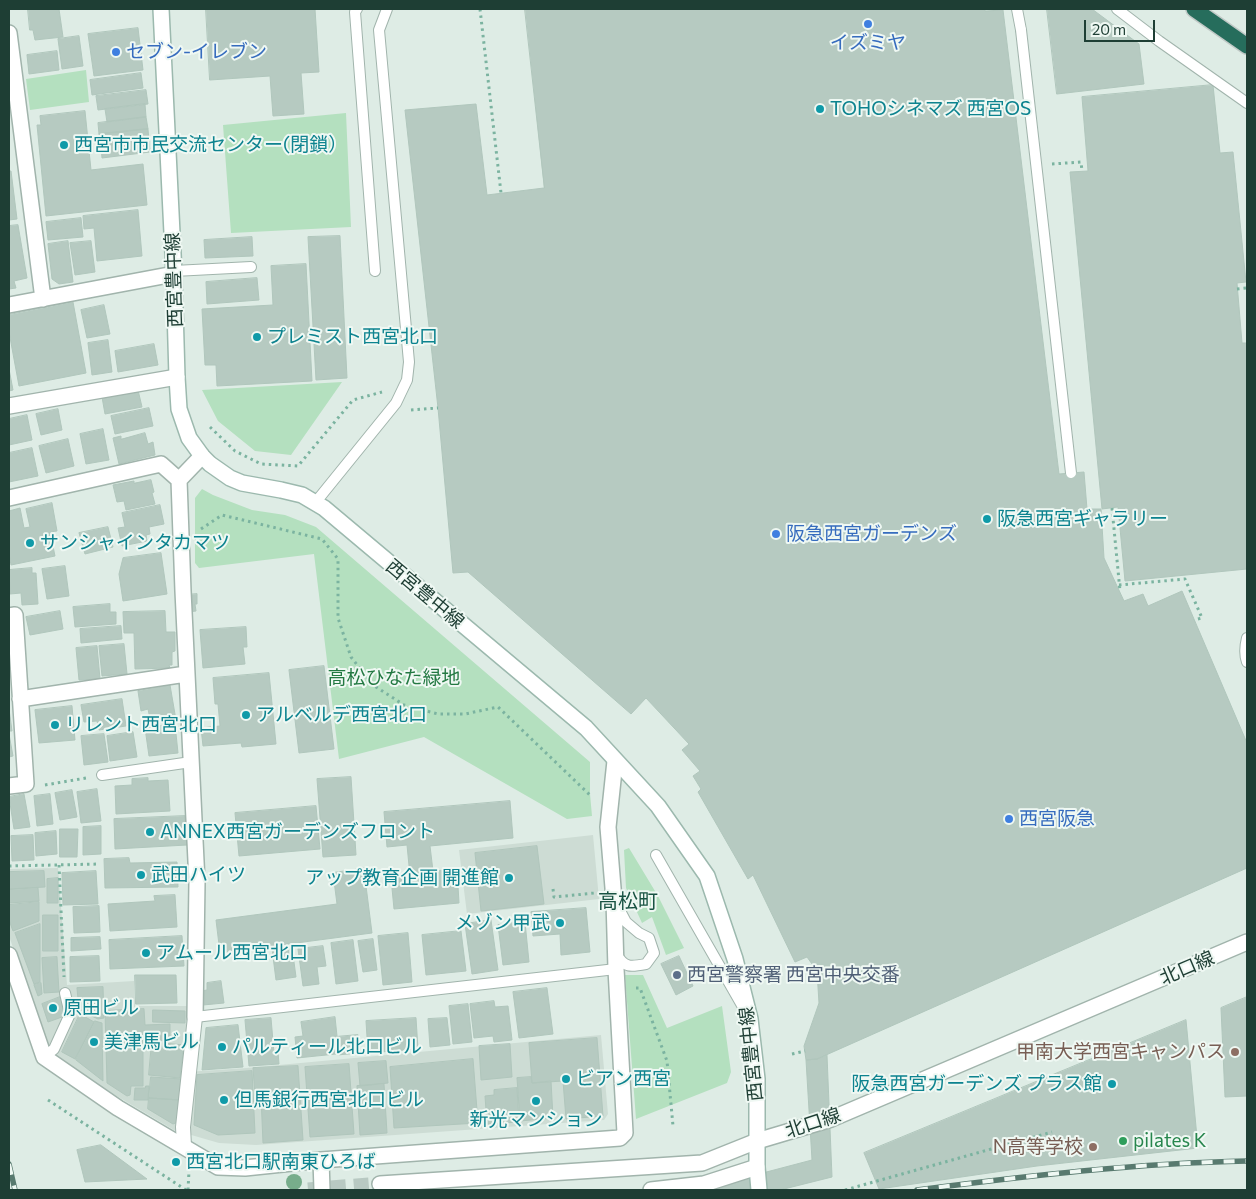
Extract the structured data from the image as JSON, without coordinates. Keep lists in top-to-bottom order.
{
  "streets": {
    "street": ["西宮豊中線", "北口線"]
  },
  "crossings": [
    ["西宮豊中線", "北口線"]
  ],
  "districts": ["高松町"],
  "parks": ["高松ひなた緑地"],
  "places": [
    "イズミヤ",
    "セブン-イレブン",
    "TOHOシネマズ 西宮OS",
    "西宮市市民交流センター(閉鎖）",
    "プレミスト西宮北口",
    "阪急西宮ギャラリー",
    "阪急西宮ガーデンズ",
    "サンシャインタカマツ",
    "アルベルデ西宮北口",
    "リレント西宮北口",
    "西宮阪急",
    "ANNEX西宮ガーデンズフロント",
    "武田ハイツ",
    "アップ教育企画 開進館",
    "メゾン甲武",
    "アムール西宮北口",
    "西宮警察署 西宮中央交番",
    "原田ビル",
    "美津馬ビル",
    "パルティール北口ビル",
    "甲南大学西宮キャンパス",
    "ビアン西宮",
    "阪急西宮ガーデンズ プラス館",
    "但馬銀行西宮北口ビル",
    "新光マンション",
    "pilates K",
    "N高等学校",
    "西宮北口駅南東ひろば"
  ],
  "scale_bar": "20 m"
}
